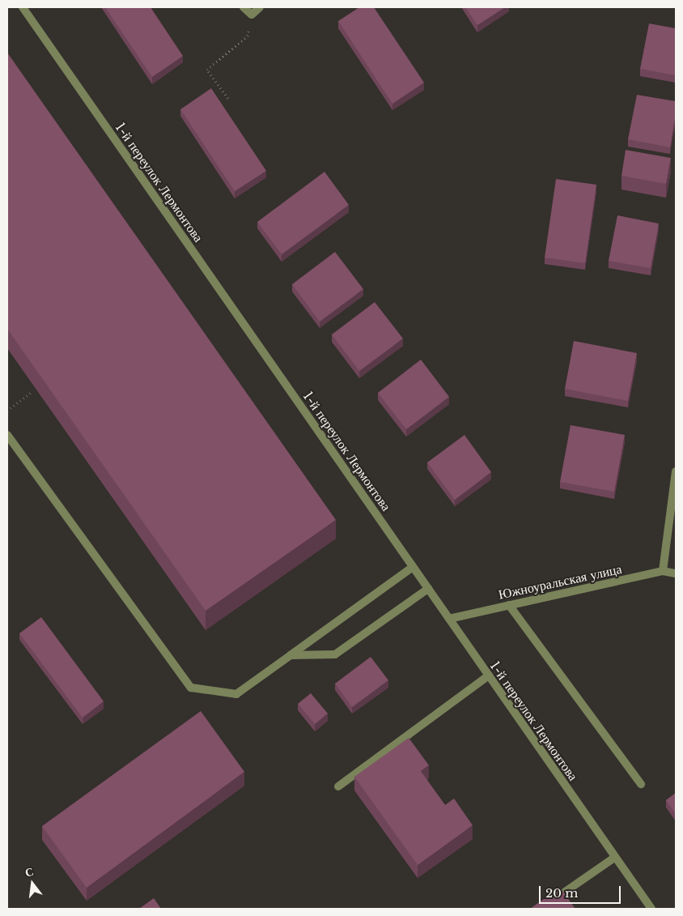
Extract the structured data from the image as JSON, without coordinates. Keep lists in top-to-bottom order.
{
  "streets": {
    "street": ["1-й переулок Лермонтова", "Южноуральская улица"]
  },
  "crossings": [
    ["1-й переулок Лермонтова", "Южноуральская улица"]
  ],
  "scale_bar": "20 m",
  "north": "top"
}
